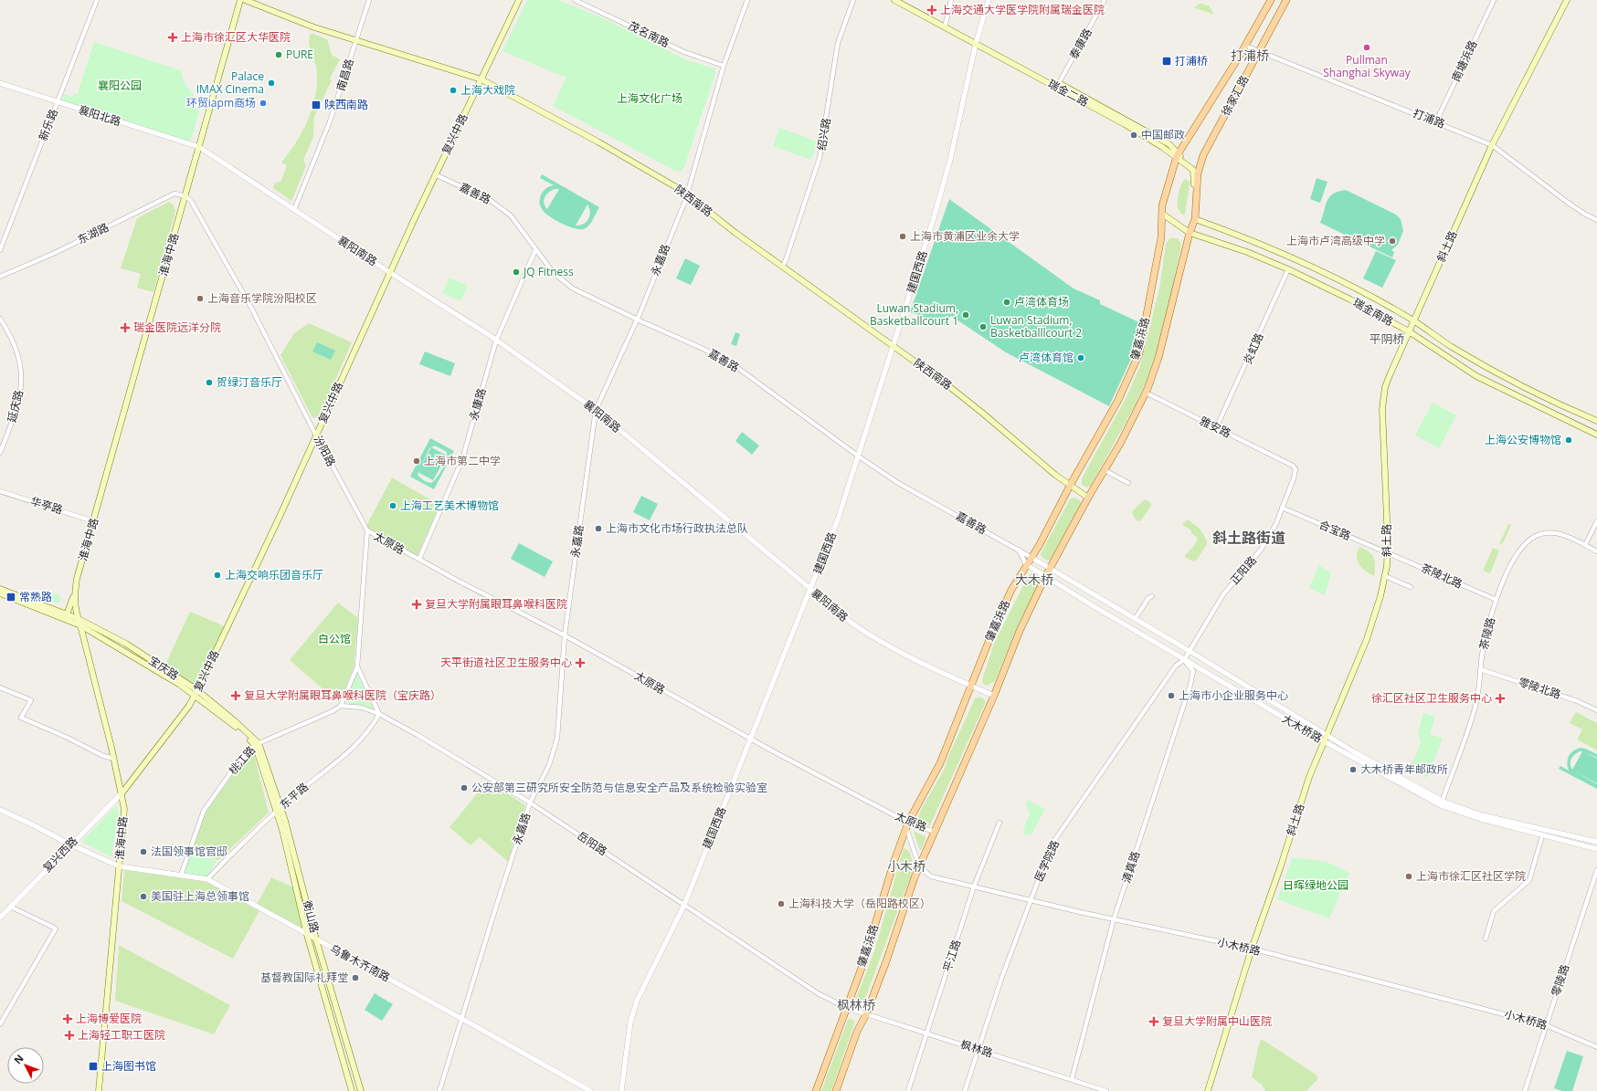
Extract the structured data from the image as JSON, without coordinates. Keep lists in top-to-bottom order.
{
  "streets": {
    "main road": [
      "瑞金二路",
      "徐家汇路",
      "复兴中路",
      "陕西南路",
      "斜土路",
      "淮海中路",
      "瑞金南路",
      "肇嘉浜路",
      "宝庆路",
      "衡山路"
    ],
    "street": [
      "茂名南路",
      "泰康路",
      "南塘浜路",
      "南昌路",
      "襄阳北路",
      "打浦路",
      "新乐路",
      "绍兴路",
      "嘉善路",
      "东湖路",
      "襄阳南路",
      "永嘉路",
      "建国西路",
      "炎虹路",
      "永康路",
      "延庆路",
      "雅安路",
      "汾阳路",
      "华亭路",
      "合宝路",
      "太原路",
      "正阳路",
      "茶陵北路",
      "茶陵路",
      "零陵北路",
      "大木桥路",
      "桃江路",
      "东平路",
      "岳阳路",
      "复兴西路",
      "医学院路",
      "清真路",
      "小木桥路",
      "平江路",
      "乌鲁木齐南路",
      "零陵路",
      "枫林路"
    ]
  },
  "crossings": [
    ["茂名南路", "永嘉路"],
    ["泰康路", "瑞金二路"],
    ["南塘浜路", "打浦路"],
    ["南昌路", "陕西南路"],
    ["南昌路", "襄阳南路"],
    ["瑞金二路", "徐家汇路"],
    ["瑞金二路", "建国西路"],
    ["瑞金二路", "瑞金南路"],
    ["瑞金二路", "肇嘉浜路"],
    ["徐家汇路", "打浦路"],
    ["徐家汇路", "肇嘉浜路"],
    ["襄阳北路", "新乐路"],
    ["襄阳北路", "襄阳南路"],
    ["襄阳北路", "淮海中路"],
    ["打浦路", "斜土路"],
    ["复兴中路", "嘉善路"],
    ["复兴中路", "陕西南路"],
    ["复兴中路", "襄阳南路"],
    ["复兴中路", "淮海中路"],
    ["复兴中路", "汾阳路"],
    ["复兴中路", "宝庆路"],
    ["复兴中路", "复兴西路"],
    ["绍兴路", "陕西南路"],
    ["嘉善路", "永嘉路"],
    ["嘉善路", "建国西路"],
    ["嘉善路", "肇嘉浜路"],
    ["嘉善路", "永康路"],
    ["嘉善路", "大木桥路"],
    ["陕西南路", "永嘉路"],
    ["陕西南路", "建国西路"],
    ["陕西南路", "肇嘉浜路"],
    ["东湖路", "淮海中路"],
    ["东湖路", "汾阳路"],
    ["斜土路", "瑞金南路"],
    ["斜土路", "合宝路"],
    ["斜土路", "茶陵北路"],
    ["斜土路", "大木桥路"],
    ["斜土路", "小木桥路"],
    ["襄阳南路", "淮海中路"],
    ["襄阳南路", "永嘉路"],
    ["襄阳南路", "建国西路"],
    ["襄阳南路", "肇嘉浜路"],
    ["襄阳南路", "永康路"],
    ["淮海中路", "汾阳路"],
    ["淮海中路", "华亭路"],
    ["淮海中路", "宝庆路"],
    ["淮海中路", "复兴西路"],
    ["淮海中路", "乌鲁木齐南路"],
    ["永嘉路", "太原路"],
    ["永嘉路", "岳阳路"],
    ["永嘉路", "乌鲁木齐南路"],
    ["建国西路", "太原路"],
    ["建国西路", "岳阳路"],
    ["瑞金南路", "肇嘉浜路"],
    ["瑞金南路", "炎虹路"],
    ["肇嘉浜路", "雅安路"],
    ["肇嘉浜路", "太原路"],
    ["肇嘉浜路", "大木桥路"],
    ["肇嘉浜路", "岳阳路"],
    ["肇嘉浜路", "小木桥路"],
    ["肇嘉浜路", "枫林路"],
    ["炎虹路", "雅安路"],
    ["永康路", "太原路"],
    ["雅安路", "正阳路"],
    ["汾阳路", "太原路"],
    ["合宝路", "正阳路"],
    ["合宝路", "茶陵北路"],
    ["正阳路", "大木桥路"],
    ["正阳路", "医学院路"],
    ["正阳路", "清真路"],
    ["茶陵北路", "茶陵路"],
    ["茶陵路", "零陵北路"],
    ["茶陵路", "大木桥路"],
    ["宝庆路", "桃江路"],
    ["宝庆路", "衡山路"],
    ["大木桥路", "医学院路"],
    ["大木桥路", "清真路"],
    ["桃江路", "衡山路"],
    ["桃江路", "乌鲁木齐南路"],
    ["东平路", "岳阳路"],
    ["东平路", "衡山路"],
    ["东平路", "乌鲁木齐南路"],
    ["岳阳路", "枫林路"],
    ["复兴西路", "乌鲁木齐南路"],
    ["医学院路", "清真路"],
    ["医学院路", "小木桥路"],
    ["医学院路", "枫林路"],
    ["清真路", "小木桥路"],
    ["清真路", "枫林路"],
    ["衡山路", "乌鲁木齐南路"],
    ["小木桥路", "平江路"],
    ["小木桥路", "零陵路"],
    ["平江路", "枫林路"]
  ],
  "districts": [
    "打浦桥",
    "平阴桥",
    "斜土路街道",
    "大木桥",
    "小木桥",
    "枫林桥"
  ],
  "parks": [
    "襄阳公园",
    "上海文化广场",
    "白公馆",
    "日晖绿地公园"
  ],
  "places": {
    "health": [
      "上海交通大学医学院附属瑞金医院",
      "上海市徐汇区大华医院",
      "瑞金医院远洋分院",
      "复旦大学附属眼耳鼻喉科医院",
      "天平街道社区卫生服务中心",
      "复旦大学附属眼耳鼻喉科医院（宝庆路）",
      "徐汇区社区卫生服务中心",
      "上海博爱医院",
      "复旦大学附属中山医院",
      "上海轻工职工医院"
    ],
    "other": [
      "Pullman Shanghai Skyway",
      "PURE",
      "Palace IMAX Cinema",
      "上海大戏院",
      "环贸iapm商场",
      "中国邮政",
      "上海市黄浦区业余大学",
      "上海市卢湾高级中学",
      "JQ Fitness",
      "上海音乐学院汾阳校区",
      "卢湾体育场",
      "Luwan Stadium, Basketballcourt 1",
      "Luwan Stadium, Basketballlcourt 2",
      "卢湾体育馆",
      "贺绿汀音乐厅",
      "上海公安博物馆",
      "上海市第二中学",
      "上海工艺美术博物馆",
      "上海市文化市场行政执法总队",
      "上海交响乐团音乐厅",
      "上海市小企业服务中心",
      "大木桥青年邮政所",
      "公安部第三研究所安全防范与信息安全产品及系统检验实验室",
      "法国领事馆官邸",
      "上海市徐汇区社区学院",
      "美国驻上海总领事馆",
      "上海科技大学（岳阳路校区）",
      "基督教国际礼拜堂"
    ],
    "transit": [
      "打浦桥",
      "陕西南路",
      "常熟路",
      "上海图书馆"
    ]
  },
  "north": "top left"
}
